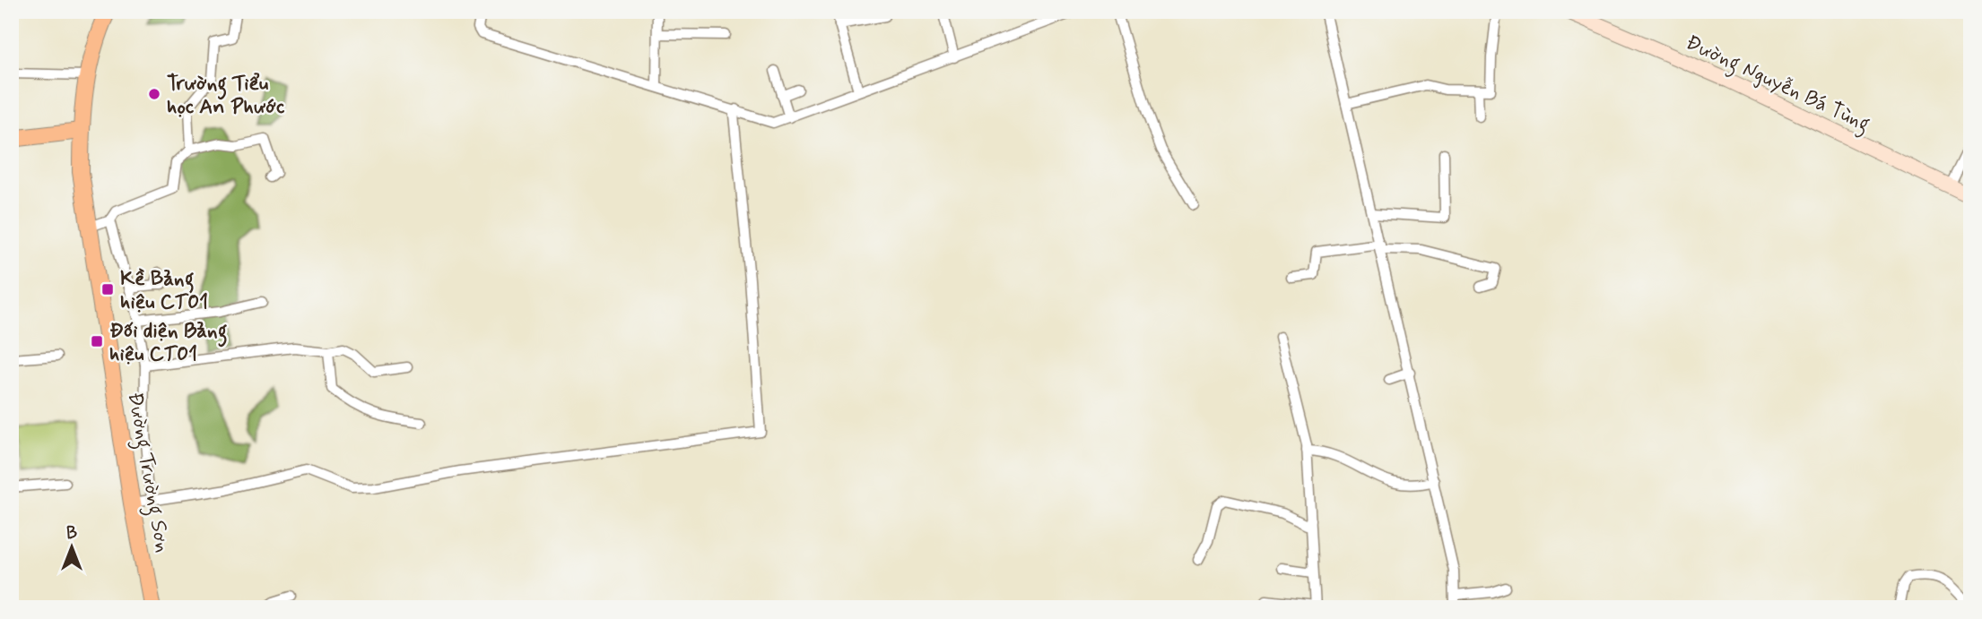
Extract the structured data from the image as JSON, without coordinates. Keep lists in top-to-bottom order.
{
  "streets": {
    "main road": ["Đường Nguyễn Bá Tùng", "Đường Trường Sơn"]
  },
  "places": {
    "other": ["Trường Tiểu học An Phước"],
    "transit": ["Kề Bảng hiệu CT01", "Đối diện Bảng hiệu CT01"]
  },
  "north": "top"
}
